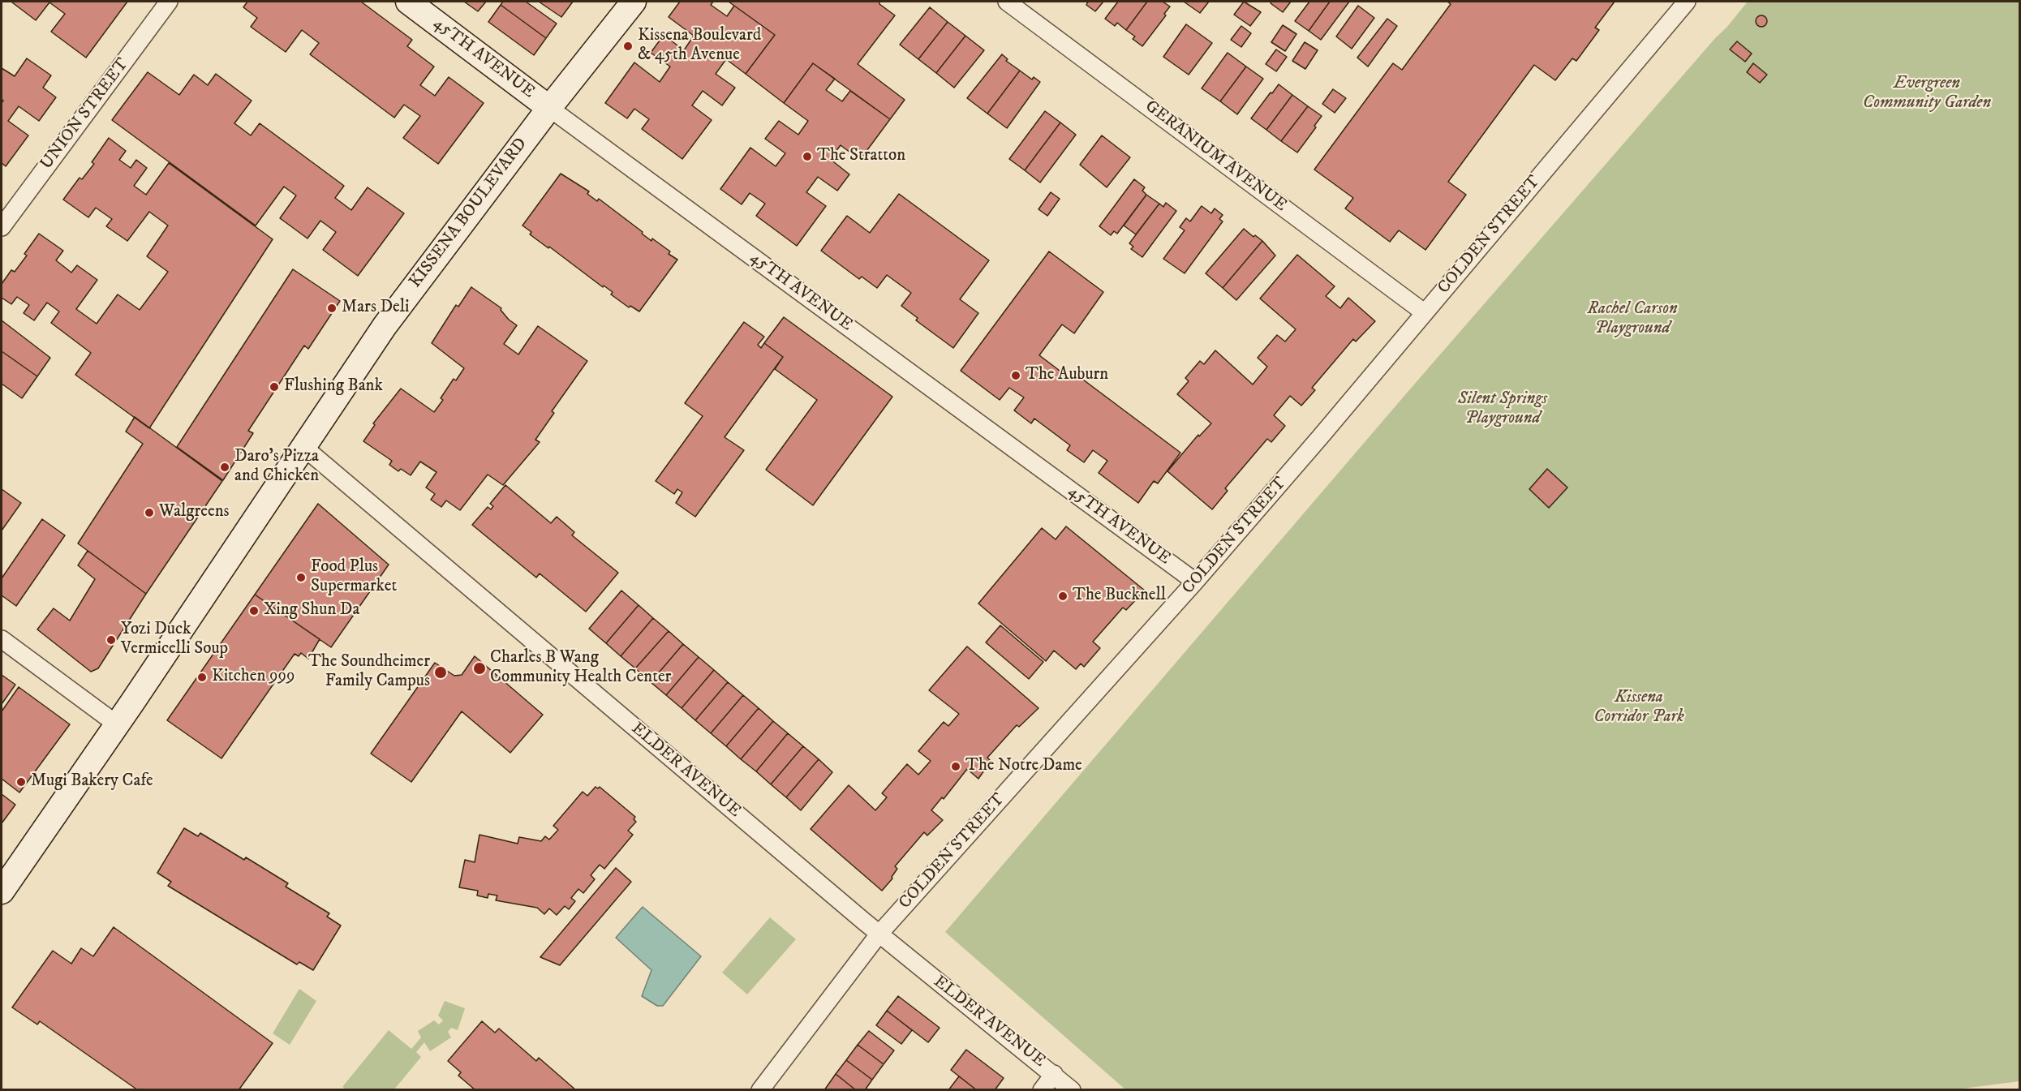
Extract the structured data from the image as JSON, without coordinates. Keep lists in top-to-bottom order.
{
  "streets": {
    "main road": ["45TH AVENUE", "KISSENA BOULEVARD"],
    "street": [
      "UNION STREET",
      "GERANIUM AVENUE",
      "COLDEN STREET",
      "ELDER AVENUE"
    ]
  },
  "crossings": [
    ["45TH AVENUE", "KISSENA BOULEVARD"],
    ["45TH AVENUE", "COLDEN STREET"],
    ["GERANIUM AVENUE", "COLDEN STREET"],
    ["KISSENA BOULEVARD", "ELDER AVENUE"],
    ["COLDEN STREET", "ELDER AVENUE"]
  ],
  "parks": [
    "Evergreen Community Garden",
    "Rachel Carson Playground",
    "Silent Springs Playground",
    "Kissena Corridor Park"
  ],
  "places": [
    "Kissena Boulevard & 45th Avenue",
    "The Stratton",
    "Mars Deli",
    "The Auburn",
    "Flushing Bank",
    "Daro's Pizza and Chicken",
    "Walgreens",
    "Food Plus Supermarket",
    "The Bucknell",
    "Xing Shun Da",
    "Yozi Duck Vermicelli Soup",
    "Charles B Wang Community Health Center",
    "The Soundheimer Family Campus",
    "Kitchen 999",
    "The Notre Dame",
    "Mugi Bakery Cafe"
  ]
}
